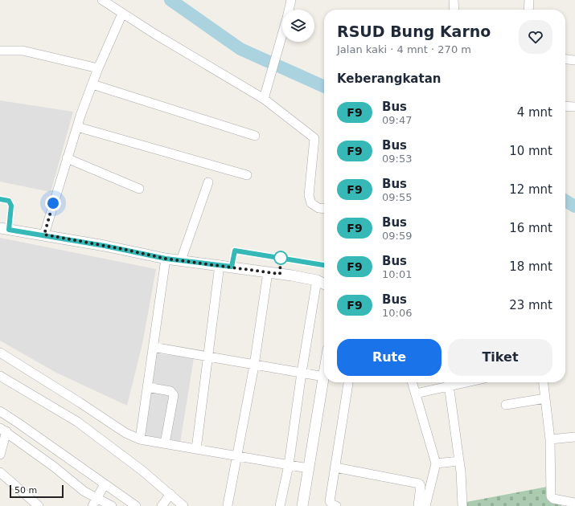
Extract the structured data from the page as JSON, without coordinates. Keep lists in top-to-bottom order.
{
  "lines": ["bus line F9"],
  "scale_bar": "50 m",
  "page": {
    "heading": [
      ["RSUD Bung Karno", "Jalan kaki · 4 mnt · 270 m"],
      "Keberangkatan"
    ],
    "list": [
      {
        "mark": "F9",
        "name": "Bus",
        "note": "09:47",
        "value": "4 mnt"
      },
      {
        "mark": "F9",
        "name": "Bus",
        "note": "09:53",
        "value": "10 mnt"
      },
      {
        "mark": "F9",
        "name": "Bus",
        "note": "09:55",
        "value": "12 mnt"
      },
      {
        "mark": "F9",
        "name": "Bus",
        "note": "09:59",
        "value": "16 mnt"
      },
      {
        "mark": "F9",
        "name": "Bus",
        "note": "10:01",
        "value": "18 mnt"
      },
      {
        "mark": "F9",
        "name": "Bus",
        "note": "10:06",
        "value": "23 mnt"
      }
    ],
    "buttons": ["Rute", "Tiket"],
    "scale": "50 m"
  }
}
